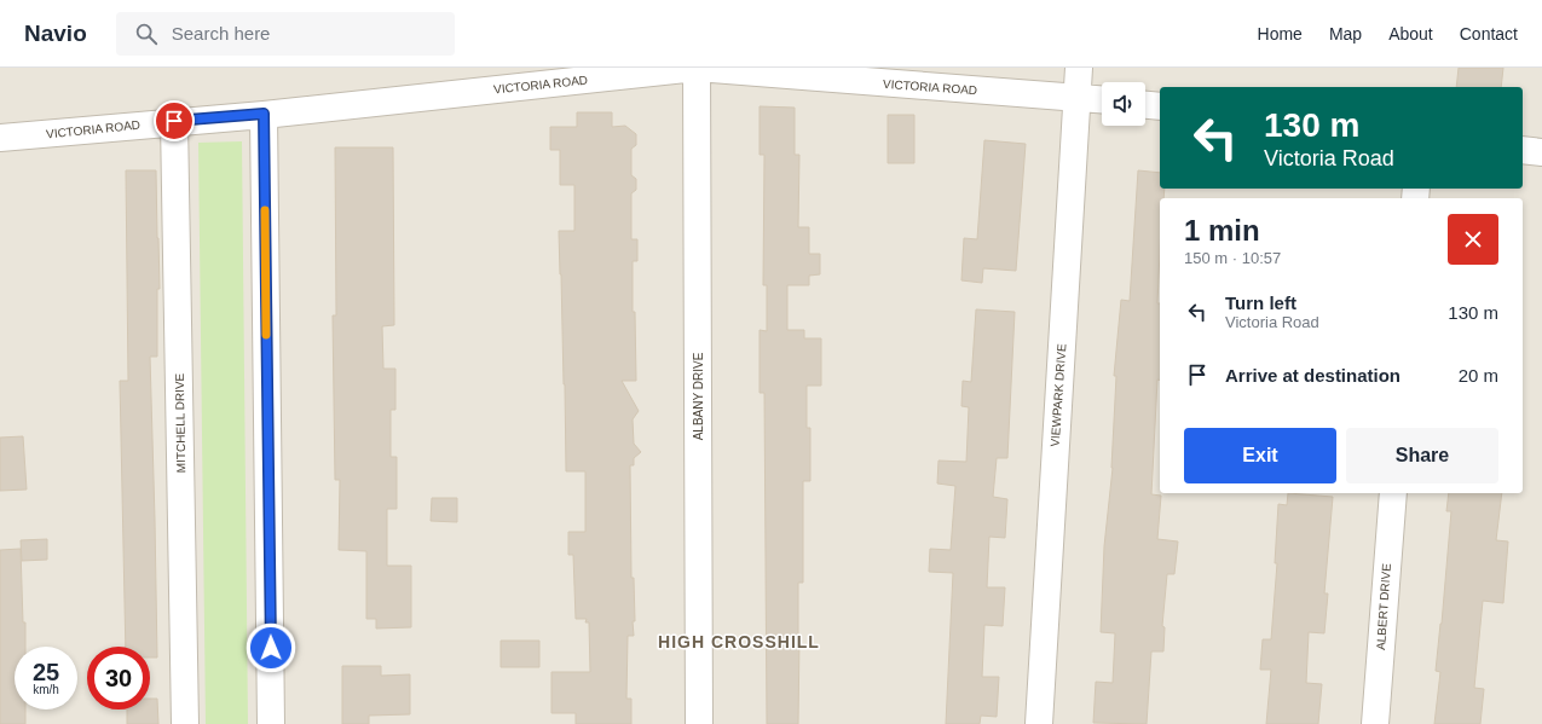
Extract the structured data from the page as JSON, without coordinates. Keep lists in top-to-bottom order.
{
  "streets": {
    "street": [
      "VICTORIA ROAD",
      "VIEWPARK DRIVE",
      "ALBANY DRIVE",
      "MITCHELL DRIVE",
      "ALBERT DRIVE"
    ]
  },
  "crossings": [
    ["VICTORIA ROAD", "VIEWPARK DRIVE"],
    ["VICTORIA ROAD", "ALBANY DRIVE"],
    ["VICTORIA ROAD", "MITCHELL DRIVE"]
  ],
  "districts": ["HIGH CROSSHILL"],
  "page": {
    "header": "Navio",
    "search": "Search here",
    "nav": [
      "Home",
      "Map",
      "About",
      "Contact"
    ],
    "turn": ["130 m", "Victoria Road"],
    "heading": ["1 min", "150 m · 10:57"],
    "list": [
      {
        "name": "Turn left",
        "note": "Victoria Road",
        "value": "130 m"
      },
      {
        "name": "Arrive at destination",
        "value": "20 m"
      }
    ],
    "buttons": ["Exit", "Share"],
    "speed": "25 km/h",
    "limit": "30"
  }
}
